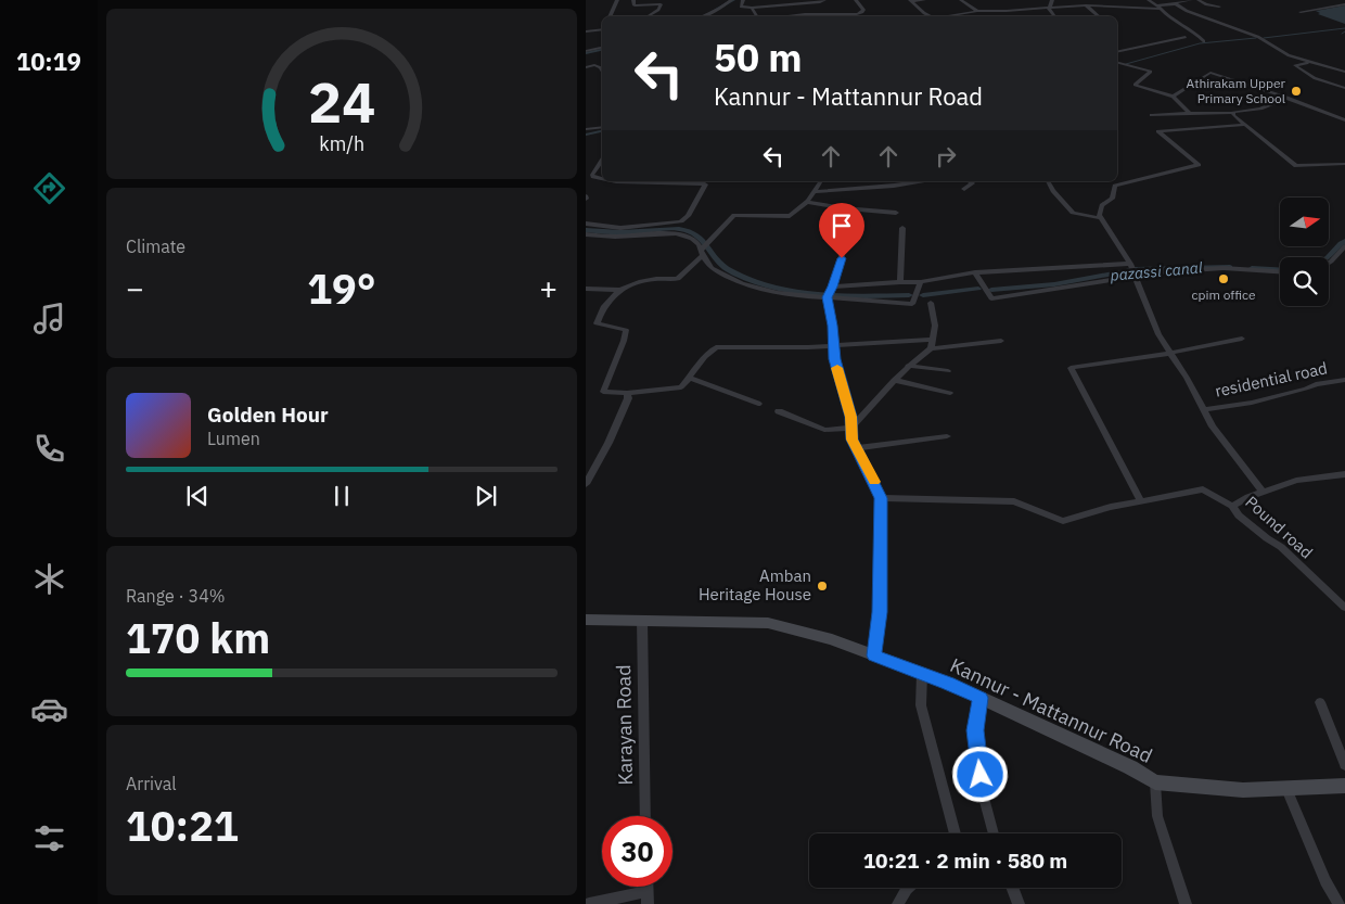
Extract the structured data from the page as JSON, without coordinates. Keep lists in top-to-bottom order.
{
  "streets": {
    "main road": ["Kannur - Mattannur Road"],
    "street": ["residential road", "Pound road", "Karayan Road"]
  },
  "crossings": [
    ["Kannur - Mattannur Road", "Karayan Road"]
  ],
  "water": ["pazassi canal"],
  "places": ["Athirakam Upper Primary School", "cpim office", "Amban Heritage House"],
  "north": "right",
  "page": {
    "tabs": "10:19",
    "turn": ["50 m", "Kannur - Mattannur Road"],
    "tile": [
      "Climate",
      ["Range · 34%", "170 km"],
      ["Arrival", "10:21"]
    ],
    "heat": ["−", "19°", "+"],
    "song": ["Golden Hour", "Lumen"],
    "limit": "30",
    "trip": "10:21 · 2 min · 580 m",
    "gauge": ["24", "km/h"]
  }
}
